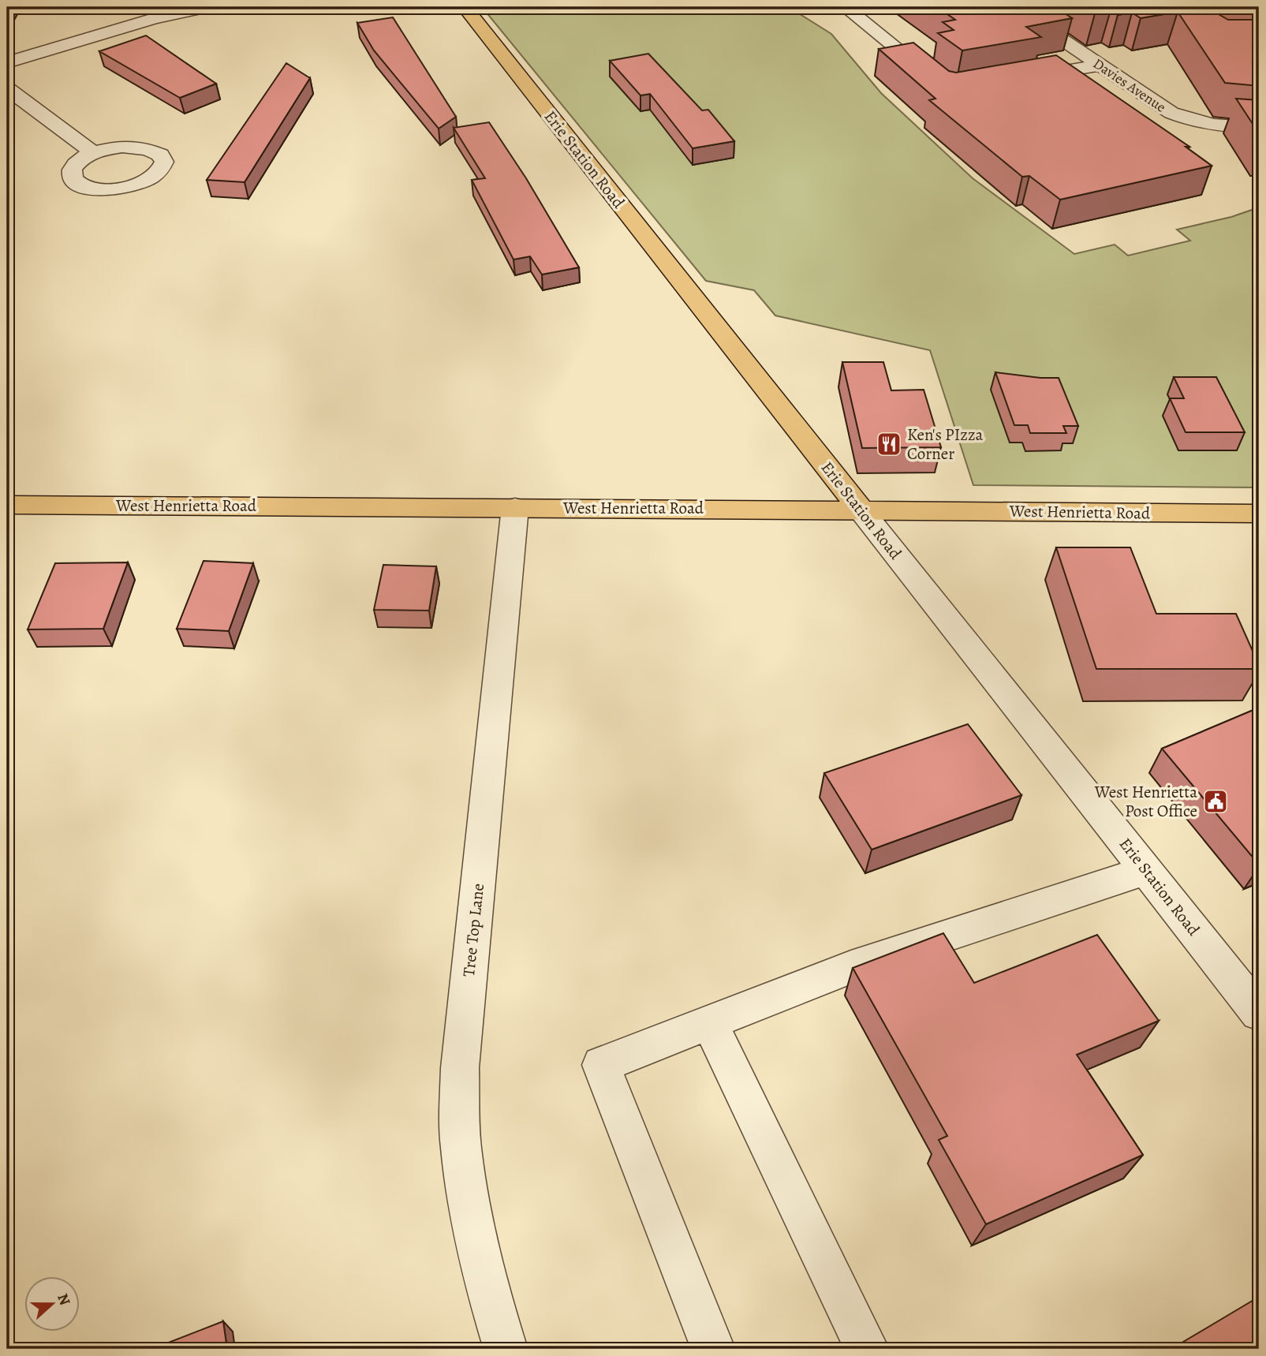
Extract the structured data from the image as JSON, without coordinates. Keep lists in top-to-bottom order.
{
  "streets": {
    "main road": ["Erie Station Road", "West Henrietta Road"],
    "street": ["Davies Avenue", "Tree Top Lane"]
  },
  "crossings": [
    ["Erie Station Road", "West Henrietta Road"],
    ["West Henrietta Road", "Tree Top Lane"]
  ],
  "places": {
    "restaurant": ["Ken's PIzza Corner"],
    "public building": ["West Henrietta Post Office"]
  },
  "north": "right"
}
